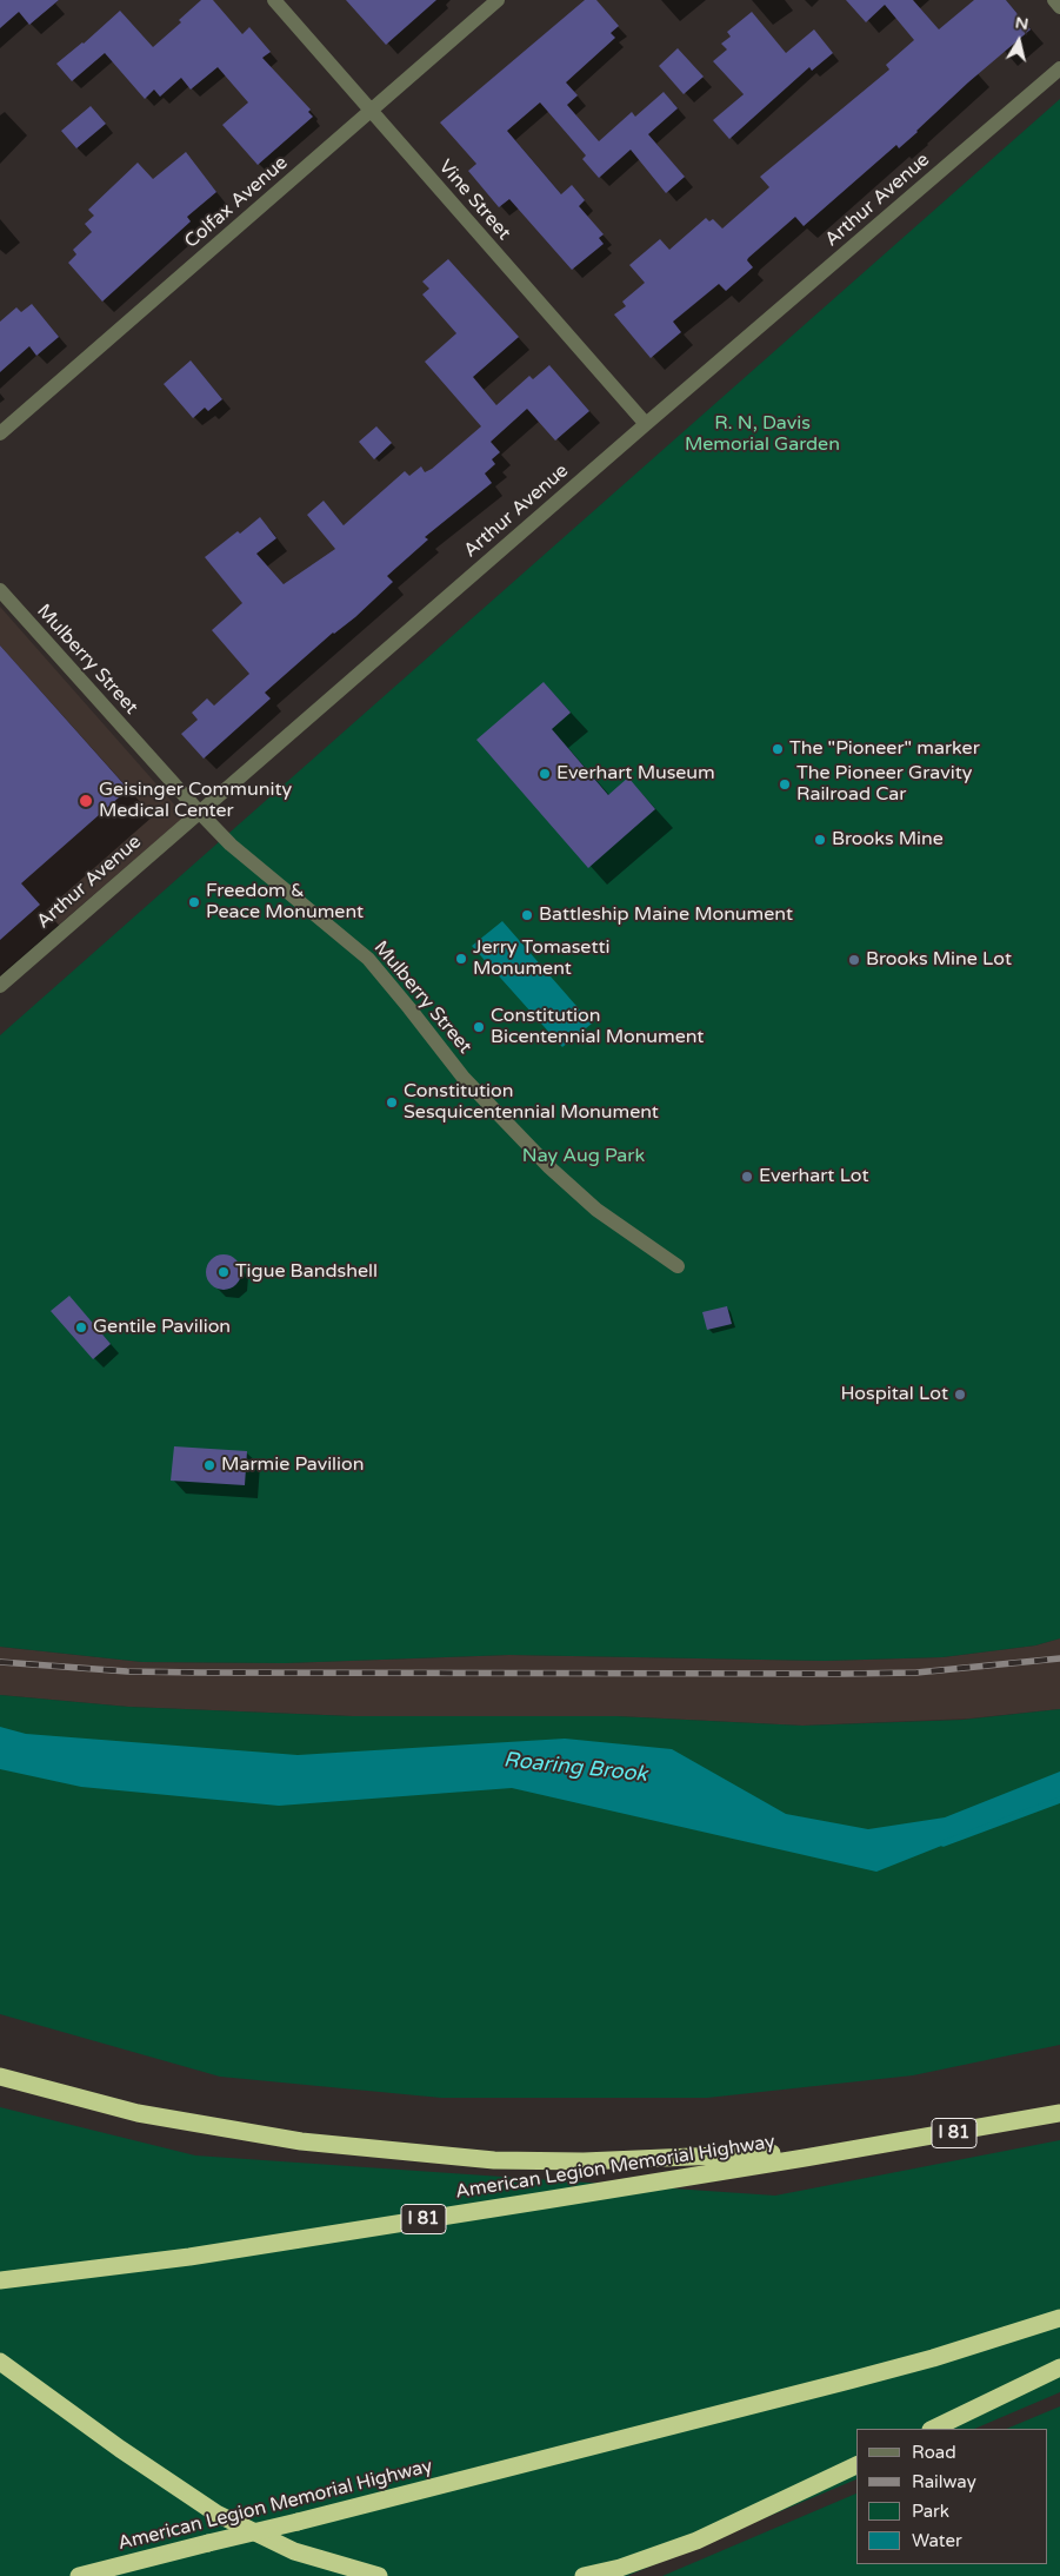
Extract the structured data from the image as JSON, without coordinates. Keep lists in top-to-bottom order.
{
  "streets": {
    "highway": ["I 81", "American Legion Memorial Highway"],
    "street": [
      "Vine Street",
      "Arthur Avenue",
      "Colfax Avenue",
      "Mulberry Street"
    ]
  },
  "crossings": [
    ["Vine Street", "Arthur Avenue"],
    ["Vine Street", "Colfax Avenue"],
    ["Arthur Avenue", "Mulberry Street"]
  ],
  "water": ["Roaring Brook"],
  "parks": ["R. N, Davis Memorial Garden", "Nay Aug Park"],
  "places": [
    "The \"Pioneer\" marker",
    "Everhart Museum",
    "The Pioneer Gravity Railroad Car",
    "Geisinger Community Medical Center",
    "Brooks Mine",
    "Freedom & Peace Monument",
    "Battleship Maine Monument",
    "Jerry Tomasetti Monument",
    "Brooks Mine Lot",
    "Constitution Bicentennial Monument",
    "Constitution Sesquicentennial Monument",
    "Everhart Lot",
    "Tigue Bandshell",
    "Gentile Pavilion",
    "Hospital Lot",
    "Marmie Pavilion"
  ],
  "legend": [
    "Road",
    "Railway",
    "Park",
    "Water"
  ],
  "north": "top"
}
